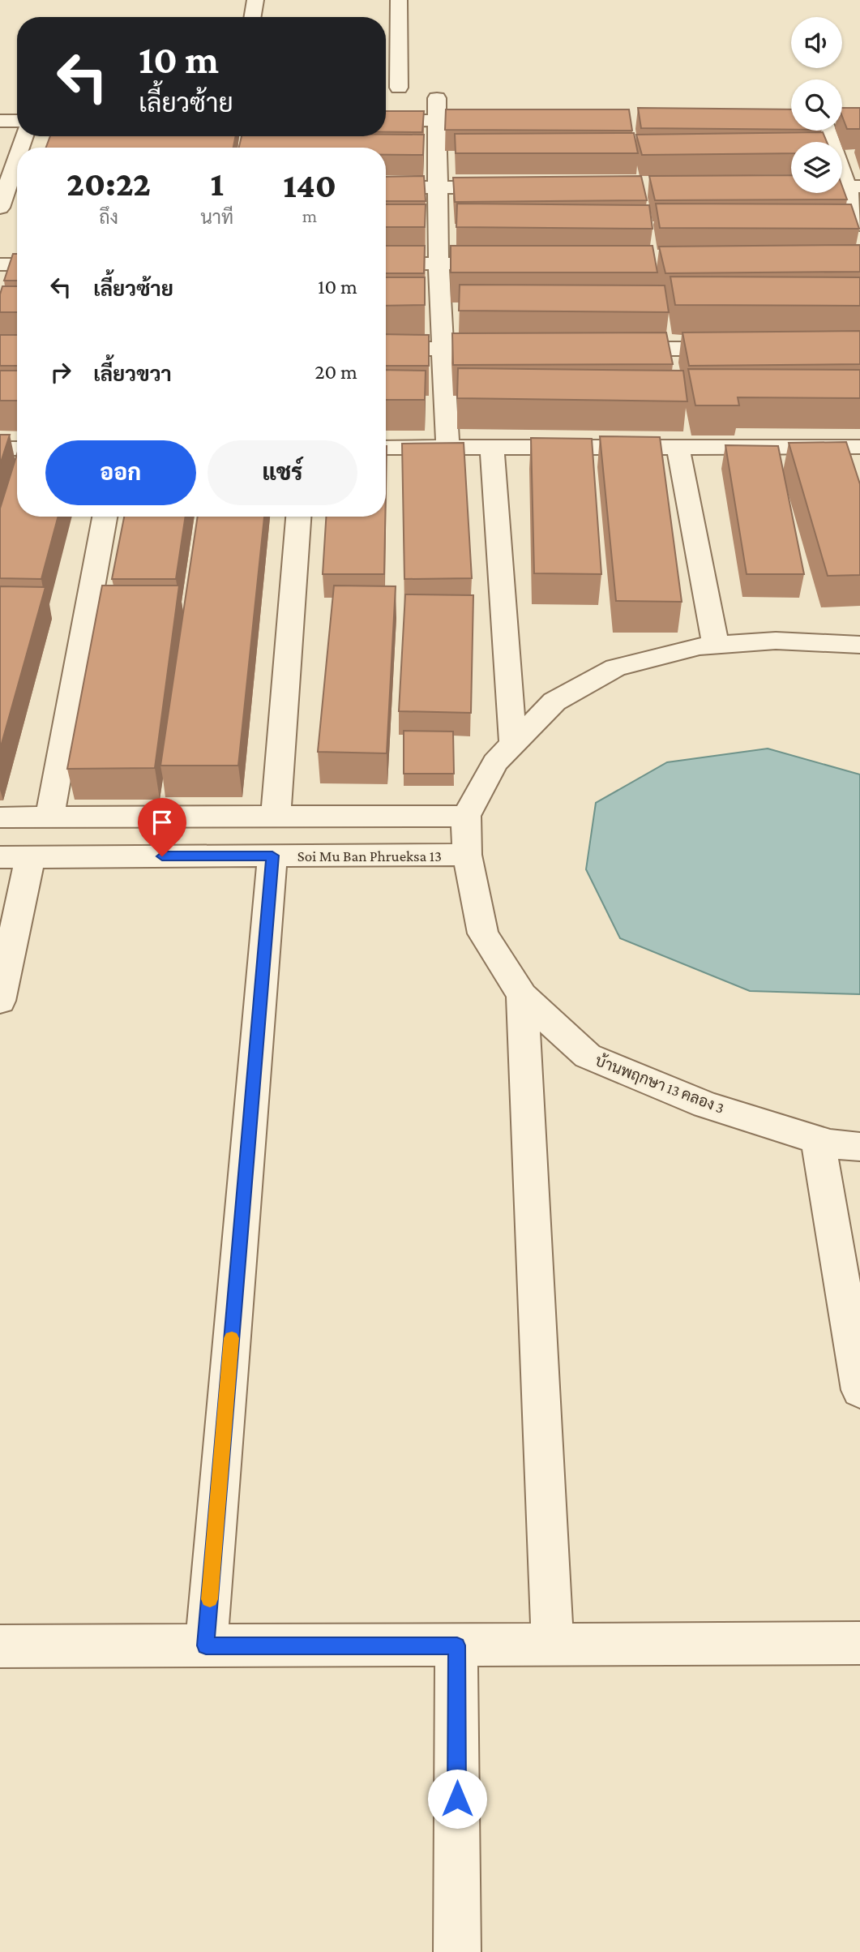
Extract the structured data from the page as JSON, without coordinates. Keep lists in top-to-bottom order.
{
  "streets": {
    "street": ["Soi Mu Ban Phrueksa 13", "บ้านพฤกษา 13 คลอง 3"]
  },
  "crossings": [
    ["Soi Mu Ban Phrueksa 13", "บ้านพฤกษา 13 คลอง 3"]
  ],
  "page": {
    "turn": ["10 m", "เลี้ยวซ้าย"],
    "eta": [
      "20:22",
      "ถึง",
      "1",
      "นาที",
      "140",
      "m"
    ],
    "list": [
      {
        "name": "เลี้ยวซ้าย",
        "value": "10 m"
      },
      {
        "name": "เลี้ยวขวา",
        "value": "20 m"
      }
    ],
    "buttons": ["ออก", "แชร์"]
  }
}
